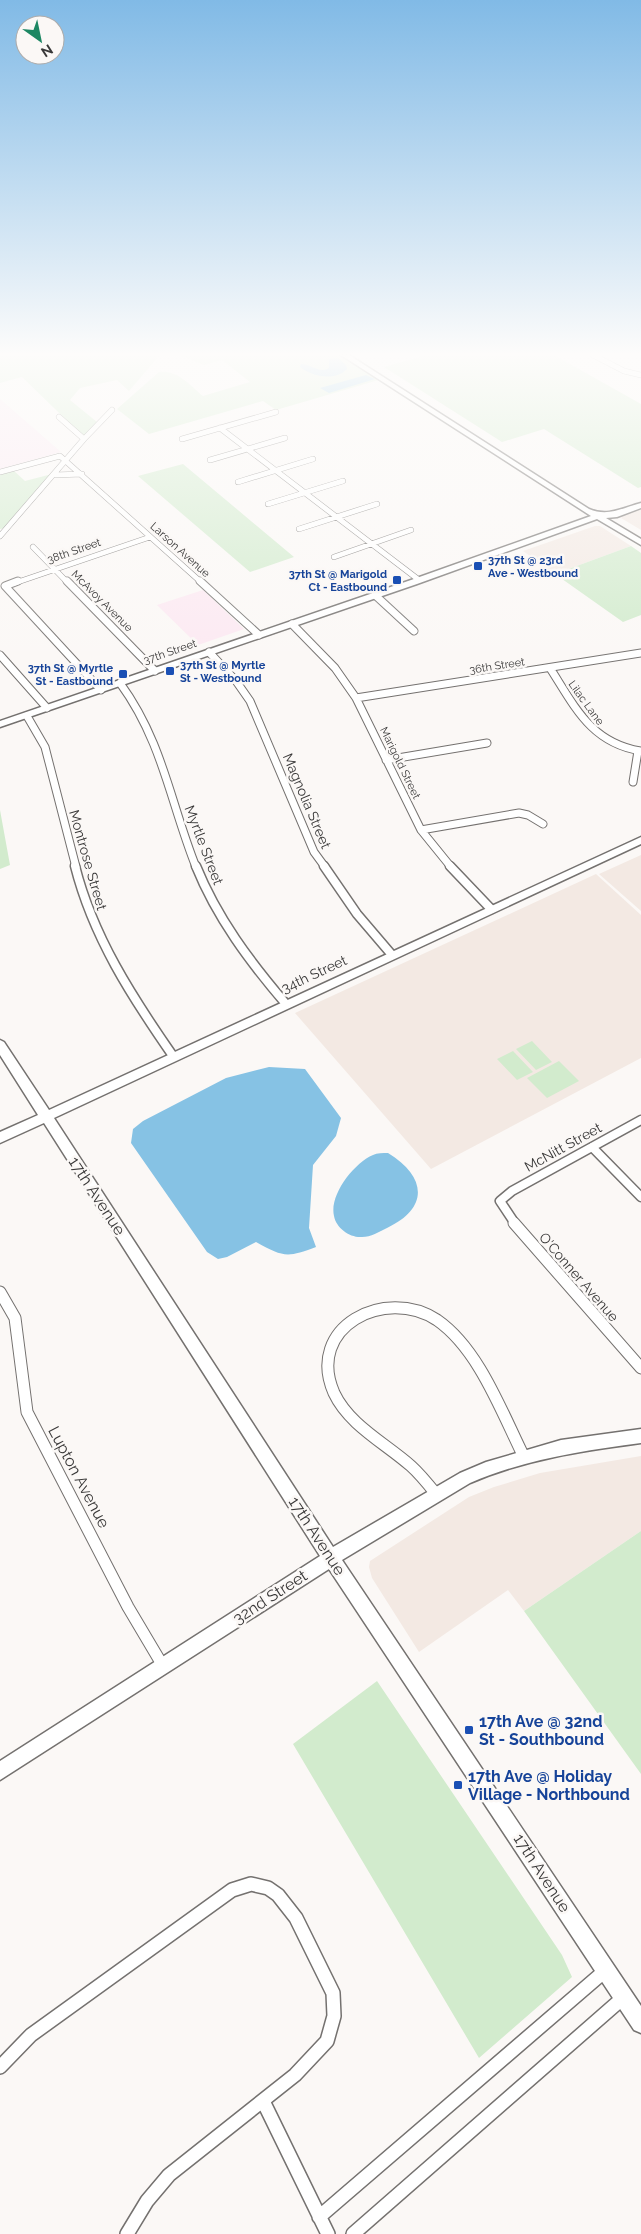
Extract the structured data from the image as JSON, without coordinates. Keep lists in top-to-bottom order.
{
  "streets": {
    "main road": [
      "37th Street",
      "34th Street",
      "17th Avenue",
      "32nd Street"
    ],
    "street": [
      "Larson Avenue",
      "38th Street",
      "McAvoy Avenue",
      "36th Street",
      "Lilac Lane",
      "Marigold Street",
      "Magnolia Street",
      "Myrtle Street",
      "Montrose Street",
      "McNitt Street",
      "O'Conner Avenue",
      "Lupton Avenue"
    ]
  },
  "crossings": [
    ["Larson Avenue", "38th Street"],
    ["Larson Avenue", "37th Street"],
    ["38th Street", "McAvoy Avenue"],
    ["McAvoy Avenue", "37th Street"],
    ["37th Street", "Marigold Street"],
    ["37th Street", "Magnolia Street"],
    ["37th Street", "Myrtle Street"],
    ["37th Street", "Montrose Street"],
    ["36th Street", "Lilac Lane"],
    ["36th Street", "Marigold Street"],
    ["Marigold Street", "34th Street"],
    ["Magnolia Street", "34th Street"],
    ["Myrtle Street", "34th Street"],
    ["Montrose Street", "34th Street"],
    ["34th Street", "17th Avenue"],
    ["McNitt Street", "O'Conner Avenue"],
    ["17th Avenue", "32nd Street"],
    ["Lupton Avenue", "32nd Street"]
  ],
  "places": {
    "transit": [
      "37th St @ 23rd Ave - Westbound",
      "37th St @ Marigold Ct - Eastbound",
      "37th St @ Myrtle St - Westbound",
      "37th St @ Myrtle St - Eastbound",
      "17th Ave @ 32nd St - Southbound",
      "17th Ave @ Holiday Village - Northbound"
    ]
  },
  "north": "bottom right"
}
